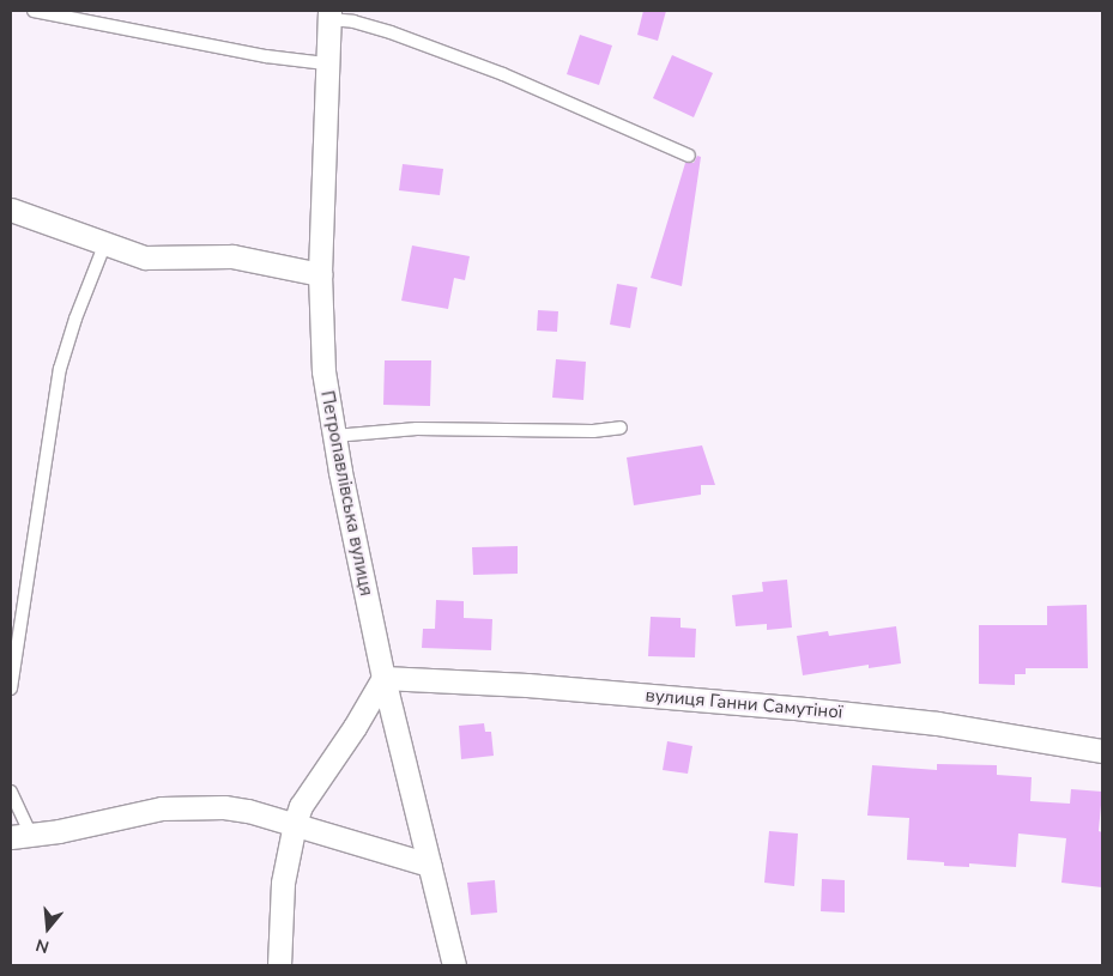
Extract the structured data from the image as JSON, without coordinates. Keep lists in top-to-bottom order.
{
  "streets": {
    "street": ["Петропавлівська вулиця", "вулиця Ганни Самутіної"]
  },
  "crossings": [
    ["Петропавлівська вулиця", "вулиця Ганни Самутіної"]
  ],
  "north": "bottom"
}
